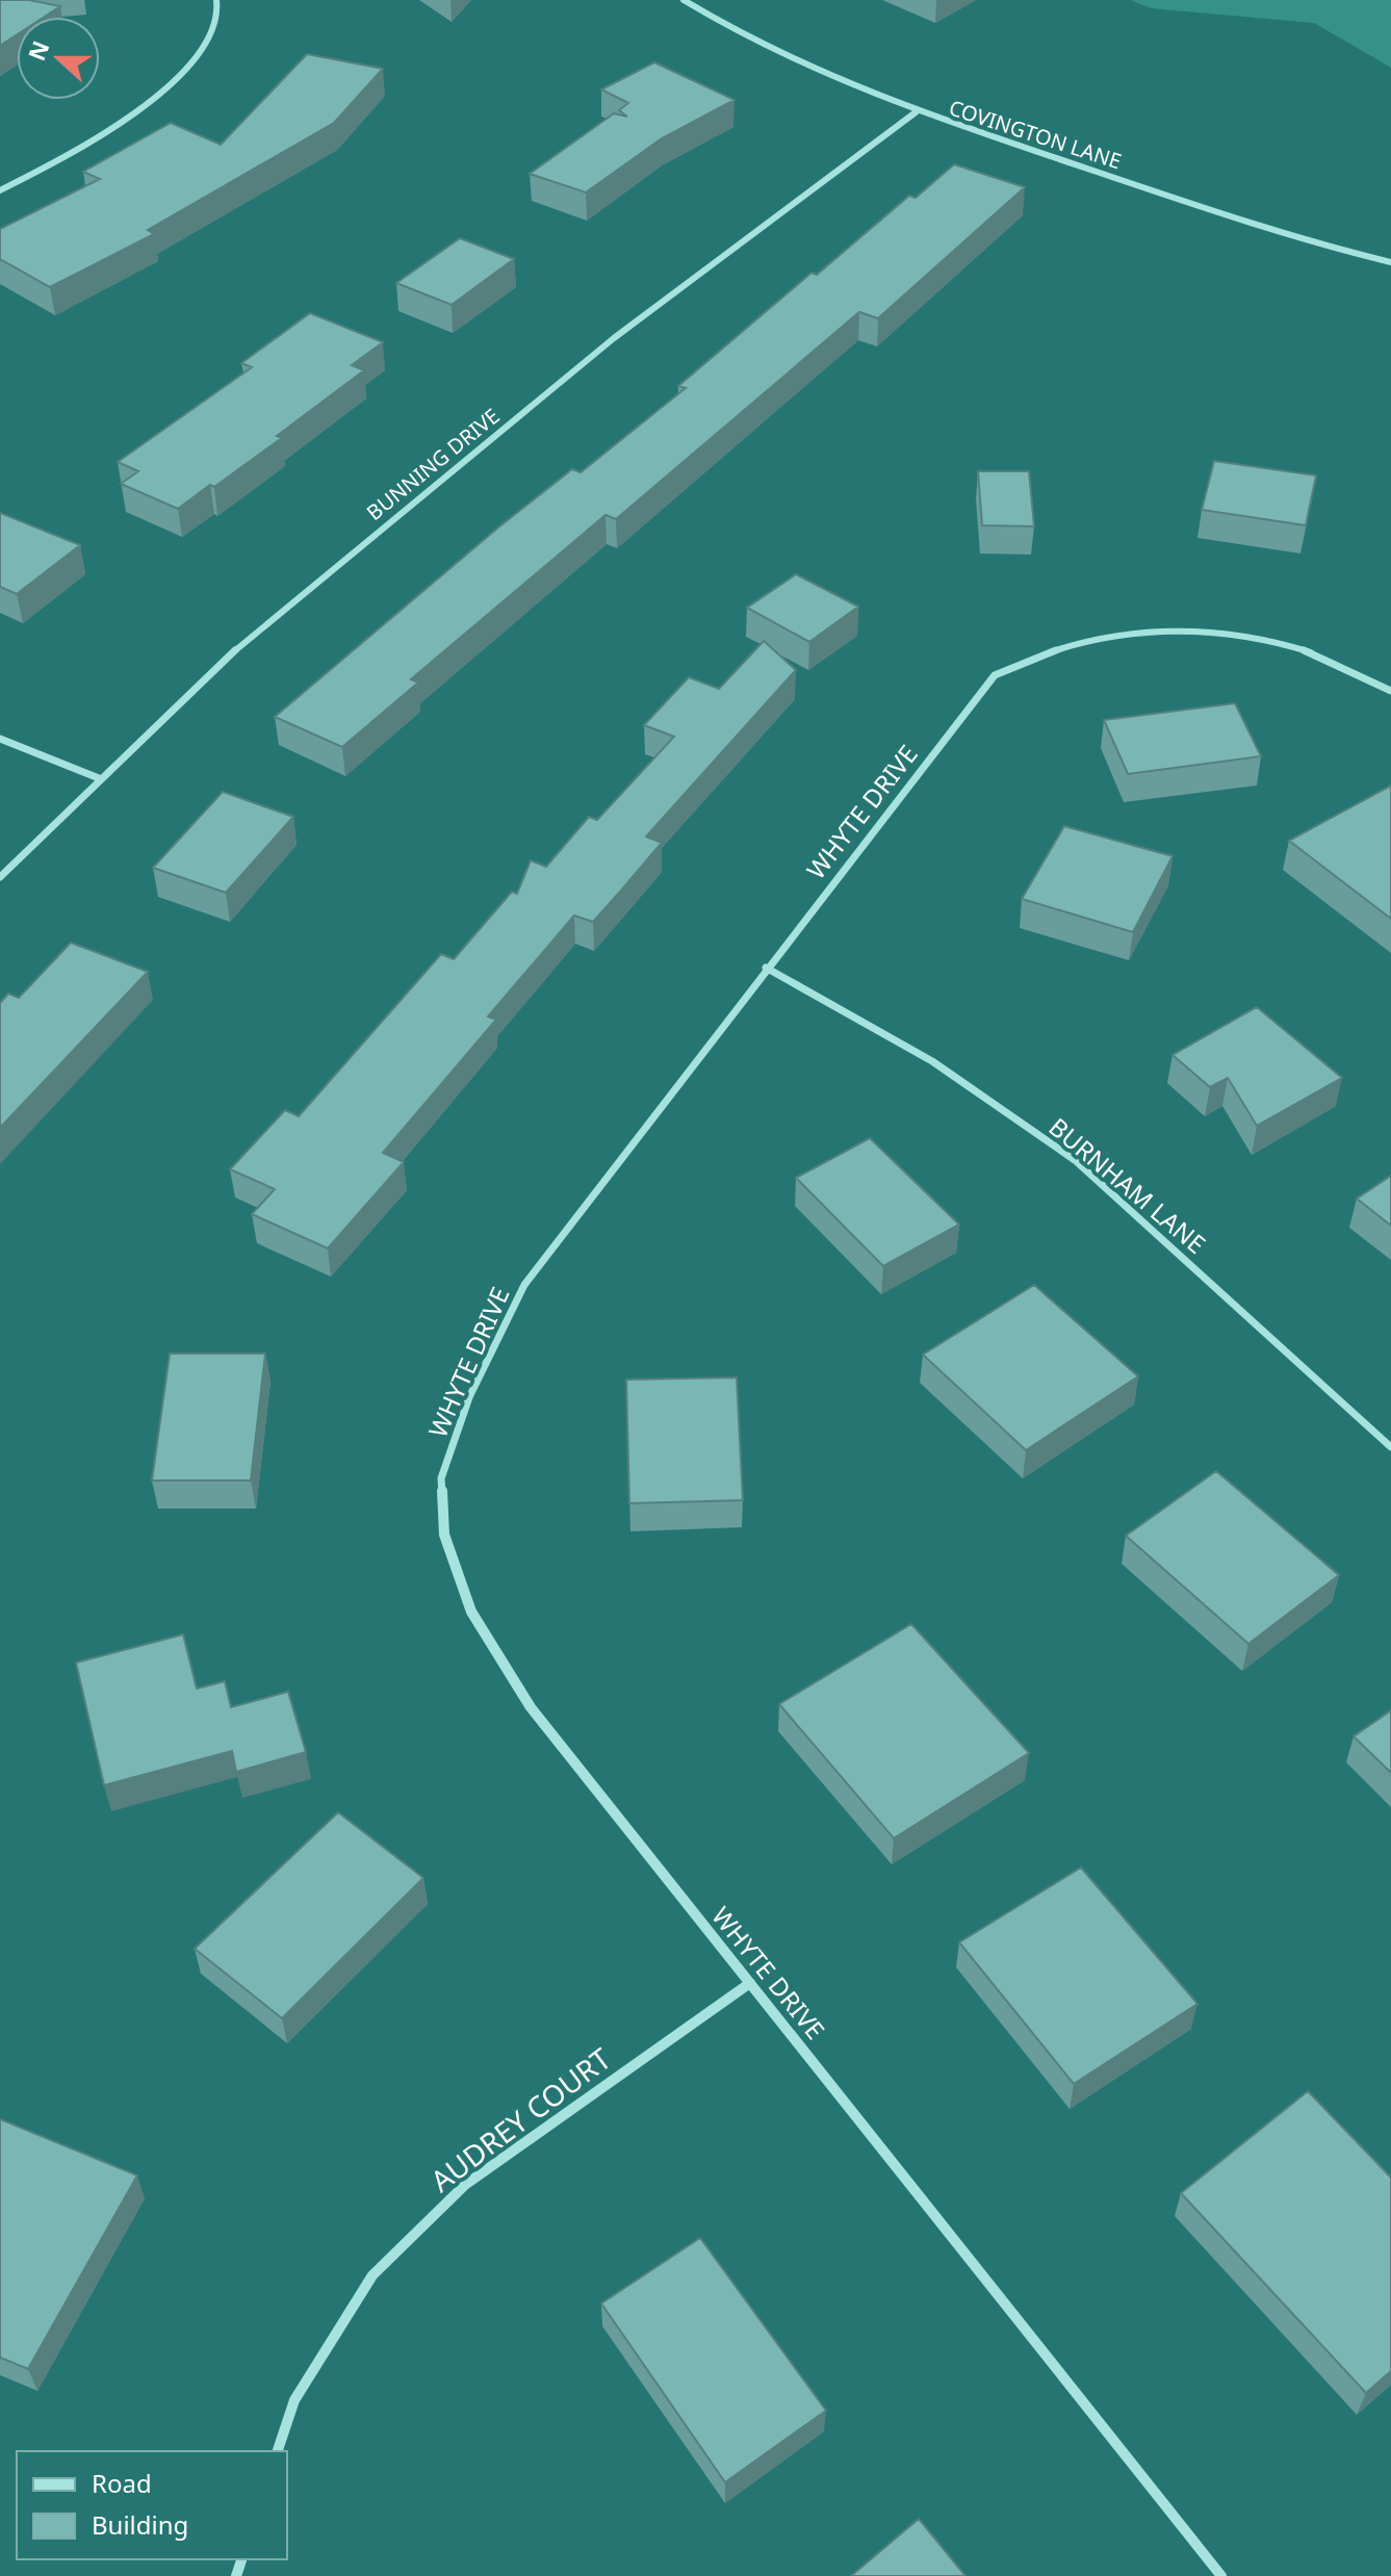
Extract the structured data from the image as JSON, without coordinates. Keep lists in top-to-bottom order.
{
  "streets": {
    "street": [
      "COVINGTON LANE",
      "BUNNING DRIVE",
      "WHYTE DRIVE",
      "BURNHAM LANE",
      "AUDREY COURT"
    ]
  },
  "crossings": [
    ["COVINGTON LANE", "BUNNING DRIVE"],
    ["WHYTE DRIVE", "BURNHAM LANE"],
    ["WHYTE DRIVE", "AUDREY COURT"]
  ],
  "legend": ["Road", "Building"],
  "north": "left"
}
